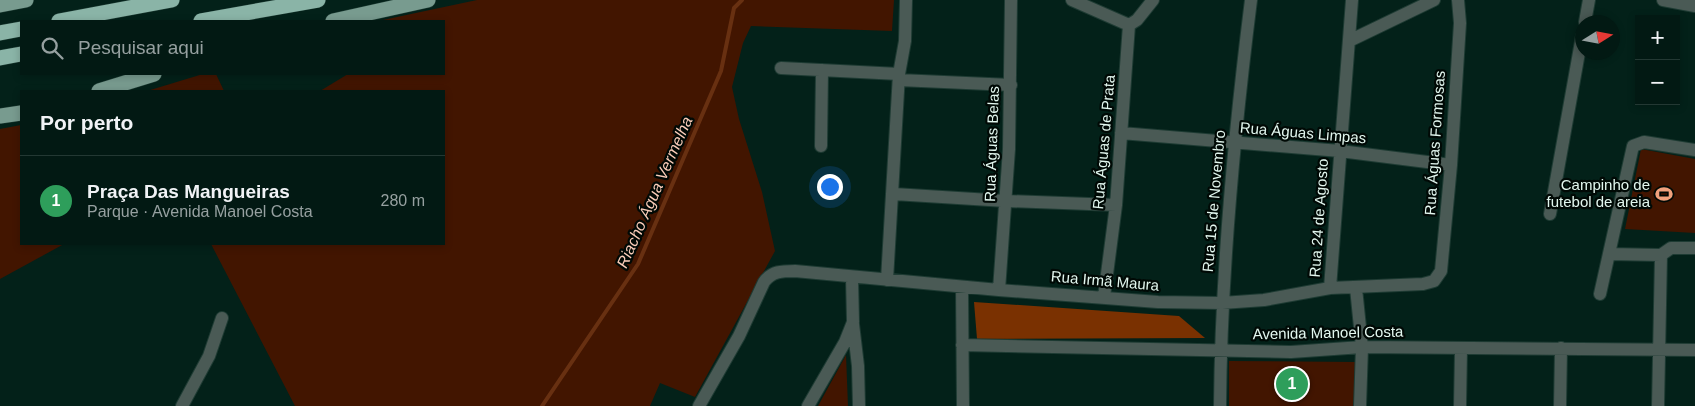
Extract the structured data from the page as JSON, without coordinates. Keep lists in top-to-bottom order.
{
  "streets": {
    "street": [
      "Rua Águas Limpas",
      "Rua Águas de Prata",
      "Rua Águas Formosas",
      "Rua Águas Belas",
      "Rua 15 de Novembro",
      "Rua 24 de Agosto",
      "Rua Irmã Maura",
      "Avenida Manoel Costa"
    ]
  },
  "crossings": [
    ["Rua Águas Limpas", "Rua Águas de Prata"],
    ["Rua Águas Limpas", "Rua Águas Formosas"],
    ["Rua Águas Limpas", "Rua 15 de Novembro"],
    ["Rua Águas Limpas", "Rua 24 de Agosto"],
    ["Rua Águas de Prata", "Rua Irmã Maura"],
    ["Rua Águas Formosas", "Rua Irmã Maura"],
    ["Rua Águas Belas", "Rua Irmã Maura"],
    ["Rua 15 de Novembro", "Rua Irmã Maura"],
    ["Rua 15 de Novembro", "Avenida Manoel Costa"],
    ["Rua 24 de Agosto", "Rua Irmã Maura"]
  ],
  "water": ["Riacho Água Vermelha"],
  "places": {
    "sports": ["Campinho de futebol de areia"]
  },
  "north": "right",
  "page": {
    "map_buttons": ["+", "−"],
    "search": "Pesquisar aqui",
    "heading": "Por perto",
    "list": [
      {
        "mark": "1",
        "name": "Praça Das Mangueiras",
        "note": "Parque · Avenida Manoel Costa",
        "value": "280 m"
      }
    ],
    "pins": "1"
  }
}
